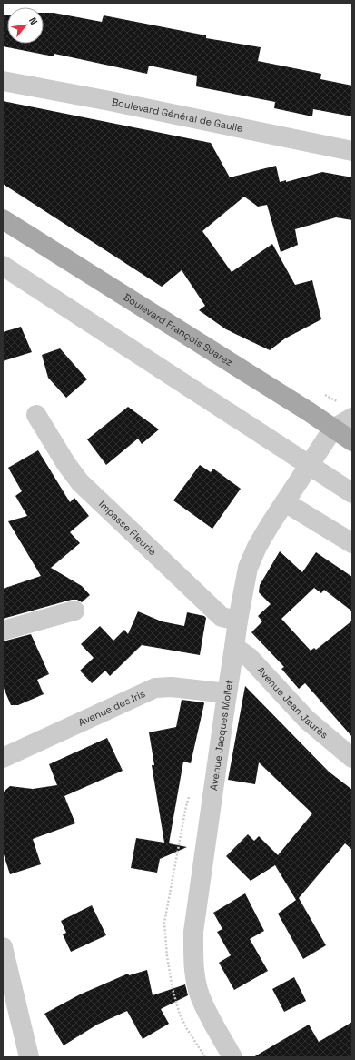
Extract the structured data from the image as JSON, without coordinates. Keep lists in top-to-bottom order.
{
  "streets": {
    "main road": ["Boulevard François Suarez"],
    "street": [
      "Boulevard Général de Gaulle",
      "Impasse Fleurie",
      "Avenue Jean Jaurès",
      "Avenue des Iris",
      "Avenue Jacques Mollet"
    ]
  },
  "crossings": [
    ["Boulevard François Suarez", "Avenue Jacques Mollet"],
    ["Impasse Fleurie", "Avenue Jacques Mollet"],
    ["Avenue Jean Jaurès", "Avenue Jacques Mollet"],
    ["Avenue des Iris", "Avenue Jacques Mollet"]
  ],
  "north": "top right"
}
